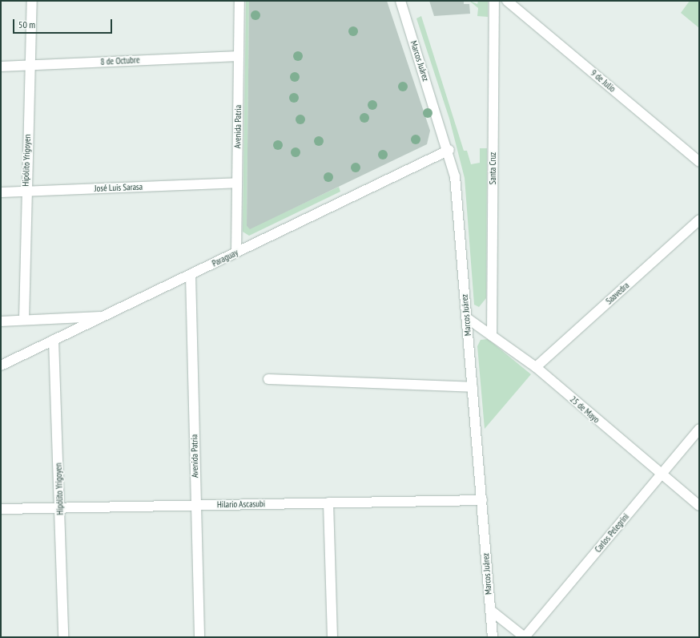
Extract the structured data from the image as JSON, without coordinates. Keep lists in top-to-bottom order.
{
  "streets": {
    "street": [
      "8 de Octubre",
      "Marcos Juárez",
      "9 de Julio",
      "Avenida Patria",
      "Hipólito Yrigoyen",
      "Santa Cruz",
      "José Luis Sarasa",
      "Paraguay",
      "Saavedra",
      "25 de Mayo",
      "Hilario Ascasubi",
      "Carlos Pelegrini"
    ]
  },
  "crossings": [
    ["8 de Octubre", "Avenida Patria"],
    ["8 de Octubre", "Hipólito Yrigoyen"],
    ["Marcos Juárez", "Paraguay"],
    ["Marcos Juárez", "25 de Mayo"],
    ["Marcos Juárez", "Hilario Ascasubi"],
    ["Avenida Patria", "José Luis Sarasa"],
    ["Avenida Patria", "Paraguay"],
    ["Avenida Patria", "Hilario Ascasubi"],
    ["Hipólito Yrigoyen", "José Luis Sarasa"],
    ["Hipólito Yrigoyen", "Paraguay"],
    ["Hipólito Yrigoyen", "Hilario Ascasubi"],
    ["Santa Cruz", "25 de Mayo"],
    ["Saavedra", "25 de Mayo"],
    ["25 de Mayo", "Carlos Pelegrini"]
  ],
  "scale_bar": "50 m"
}
